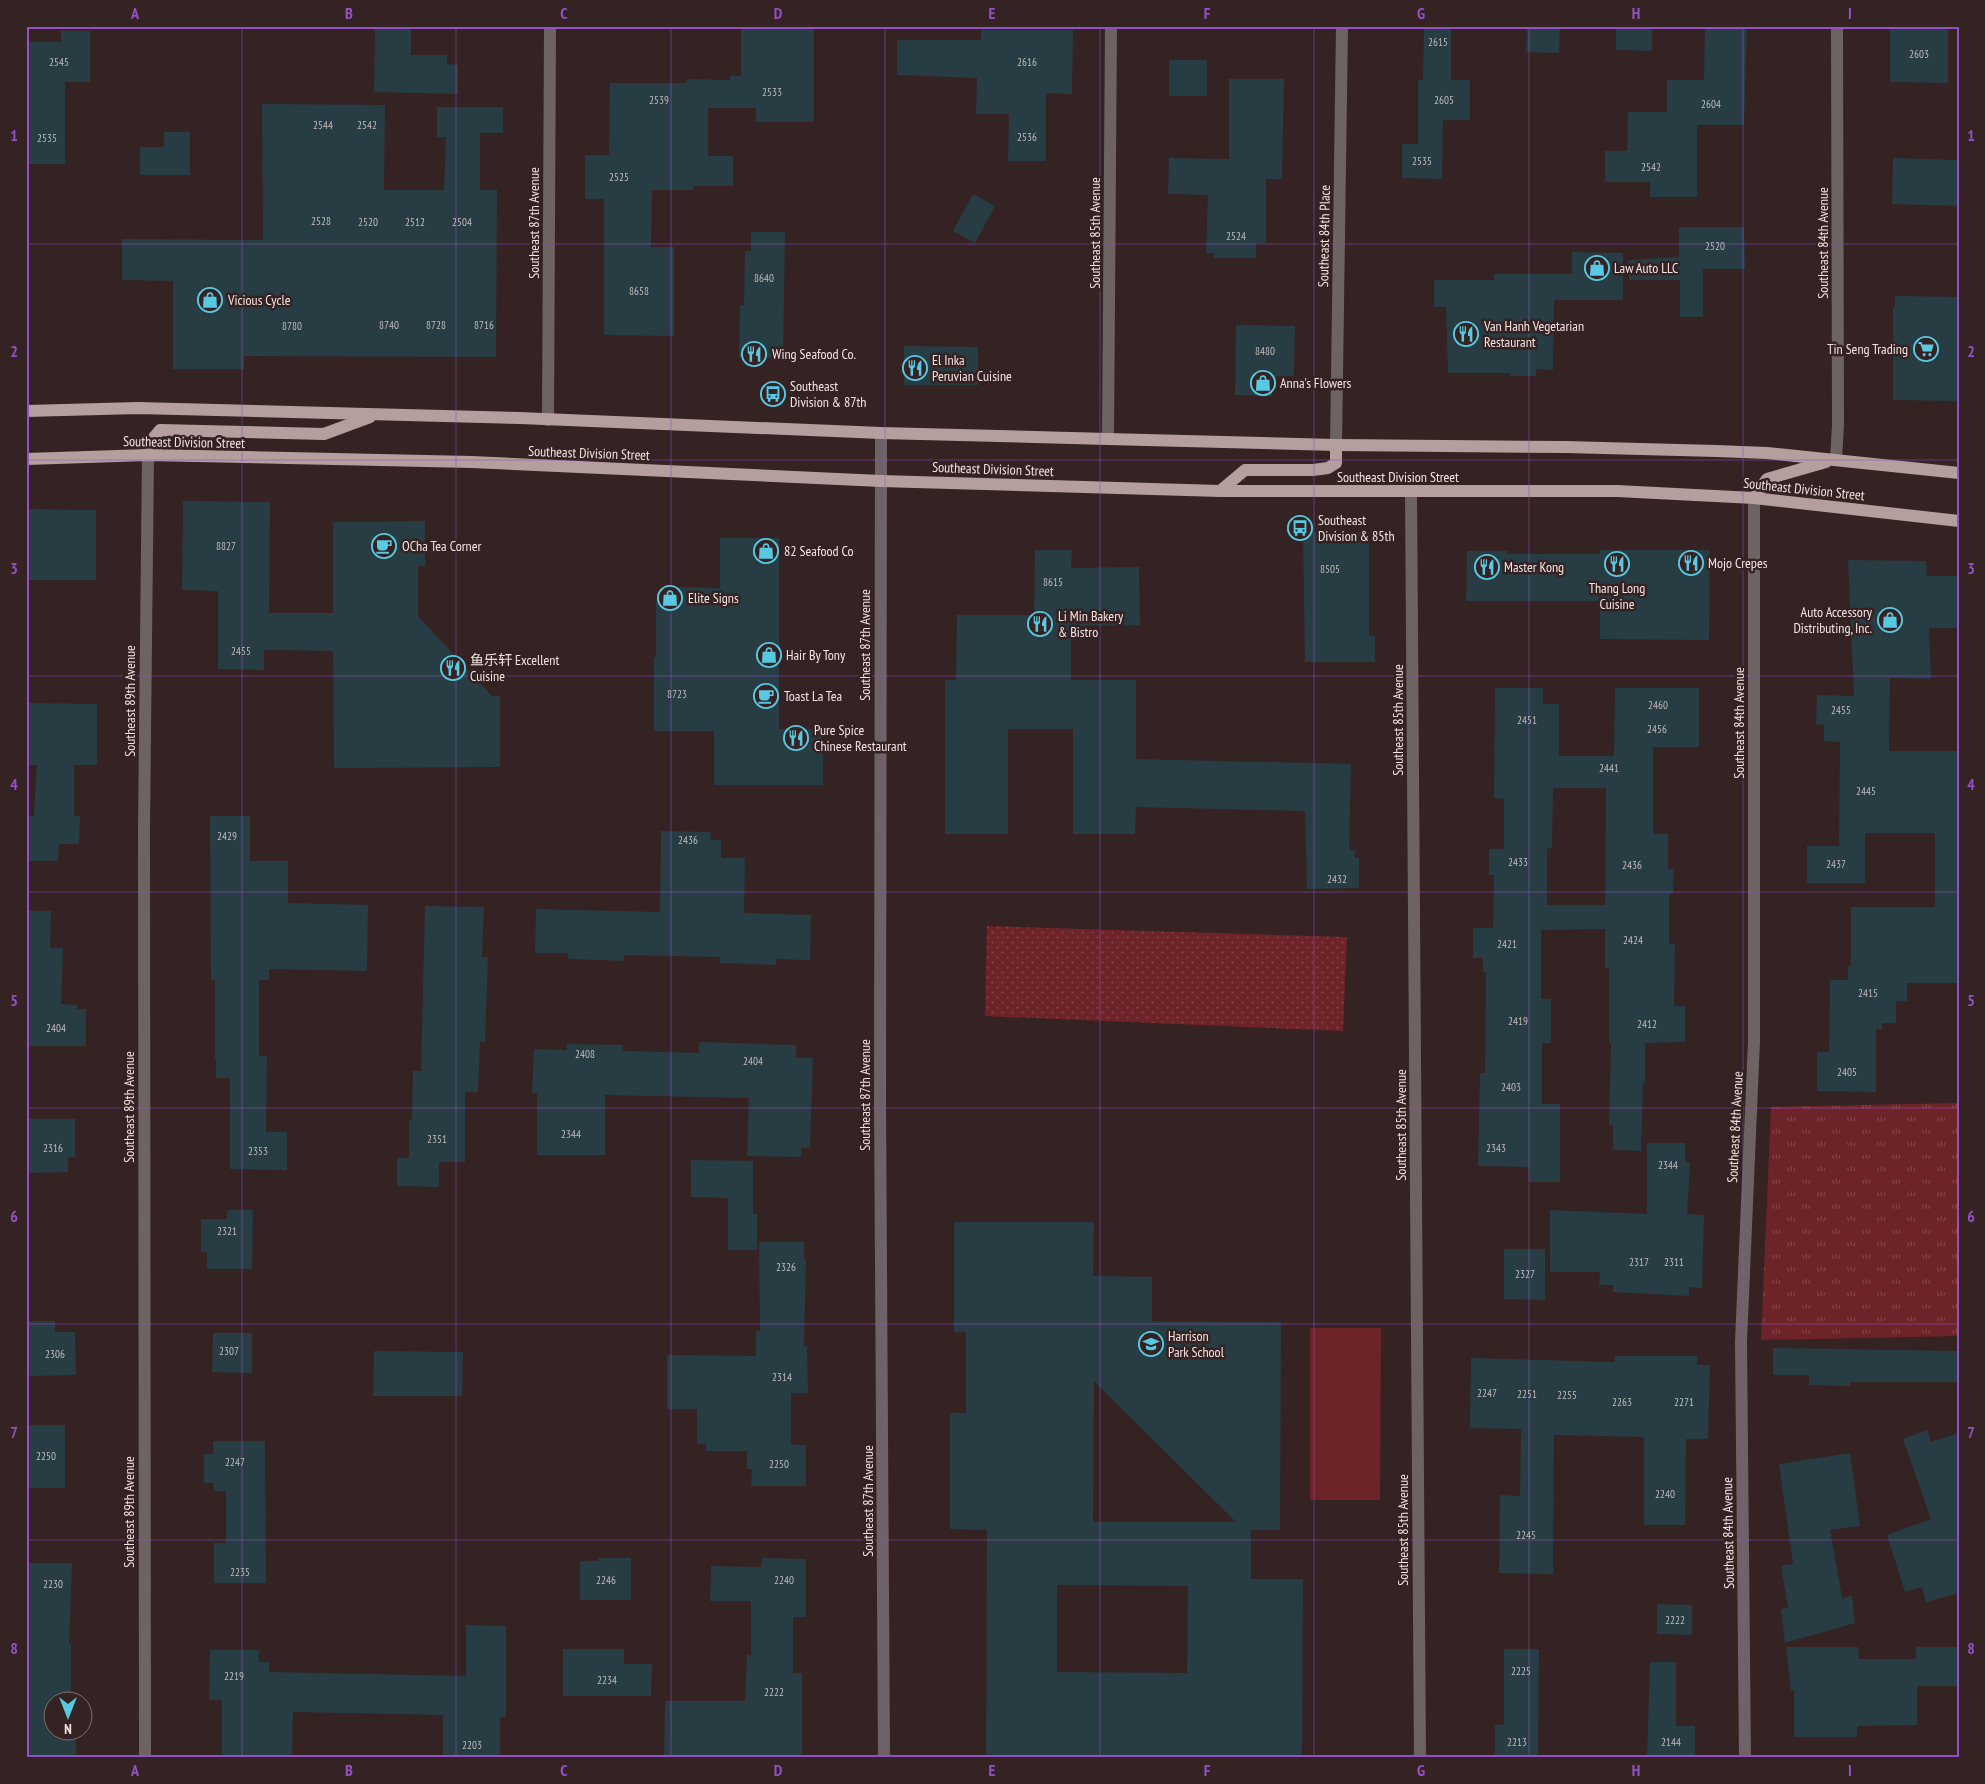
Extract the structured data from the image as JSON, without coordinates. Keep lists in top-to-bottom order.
{
  "streets": {
    "main road": ["Southeast Division Street"],
    "street": [
      "Southeast 87th Avenue",
      "Southeast 85th Avenue",
      "Southeast 84th Place",
      "Southeast 84th Avenue",
      "Southeast 89th Avenue"
    ]
  },
  "crossings": [
    ["Southeast 87th Avenue", "Southeast Division Street"],
    ["Southeast 85th Avenue", "Southeast Division Street"],
    ["Southeast 84th Avenue", "Southeast Division Street"],
    ["Southeast Division Street", "Southeast 89th Avenue"]
  ],
  "places": {
    "shop": [
      "Law Auto LLC",
      "Vicious Cycle",
      "Anna's Flowers",
      "82 Seafood Co",
      "Elite Signs",
      "Auto Accessory Distributing, Inc.",
      "Hair By Tony"
    ],
    "restaurant": [
      "Van Hanh Vegetarian Restaurant",
      "Wing Seafood Co.",
      "El Inka Peruvian Cuisine",
      "Mojo Crepes",
      "Thang Long Cuisine",
      "Master Kong",
      "Li Min Bakery & Bistro",
      "鱼乐轩 Excellent Cuisine",
      "Pure Spice Chinese Restaurant"
    ],
    "supermarket": ["Tin Seng Trading"],
    "bus stop": ["Southeast Division & 87th", "Southeast Division & 85th"],
    "cafe": ["OCha Tea Corner", "Toast La Tea"],
    "school or university": ["Harrison Park School"]
  },
  "house_numbers": [
    "2615",
    "2603",
    "2545",
    "2616",
    "2533",
    "2539",
    "2605",
    "2604",
    "2544",
    "2542",
    "2536",
    "2535",
    "2535",
    "2542",
    "2525",
    "2528",
    "2520",
    "2512",
    "2504",
    "2524",
    "2520",
    "8640",
    "8658",
    "8740",
    "8728",
    "8716",
    "8780",
    "8480",
    "8827",
    "8505",
    "8615",
    "2455",
    "8723",
    "2460",
    "2455",
    "2451",
    "2456",
    "2441",
    "2445",
    "2429",
    "2436",
    "2433",
    "2437",
    "2436",
    "2432",
    "2424",
    "2421",
    "2415",
    "2419",
    "2412",
    "2404",
    "2408",
    "2404",
    "2405",
    "2403",
    "2344",
    "2351",
    "2316",
    "2343",
    "2353",
    "2344",
    "2321",
    "2317",
    "2311",
    "2326",
    "2327",
    "2307",
    "2306",
    "2314",
    "2247",
    "2251",
    "2255",
    "2263",
    "2271",
    "2250",
    "2247",
    "2250",
    "2240",
    "2245",
    "2235",
    "2246",
    "2240",
    "2230",
    "2222",
    "2225",
    "2219",
    "2234",
    "2222",
    "2213",
    "2144",
    "2203"
  ],
  "north": "bottom",
  "grid": {
    "columns": [
      "A",
      "B",
      "C",
      "D",
      "E",
      "F",
      "G",
      "H",
      "I"
    ],
    "rows": [
      "1",
      "2",
      "3",
      "4",
      "5",
      "6",
      "7",
      "8"
    ]
  }
}
